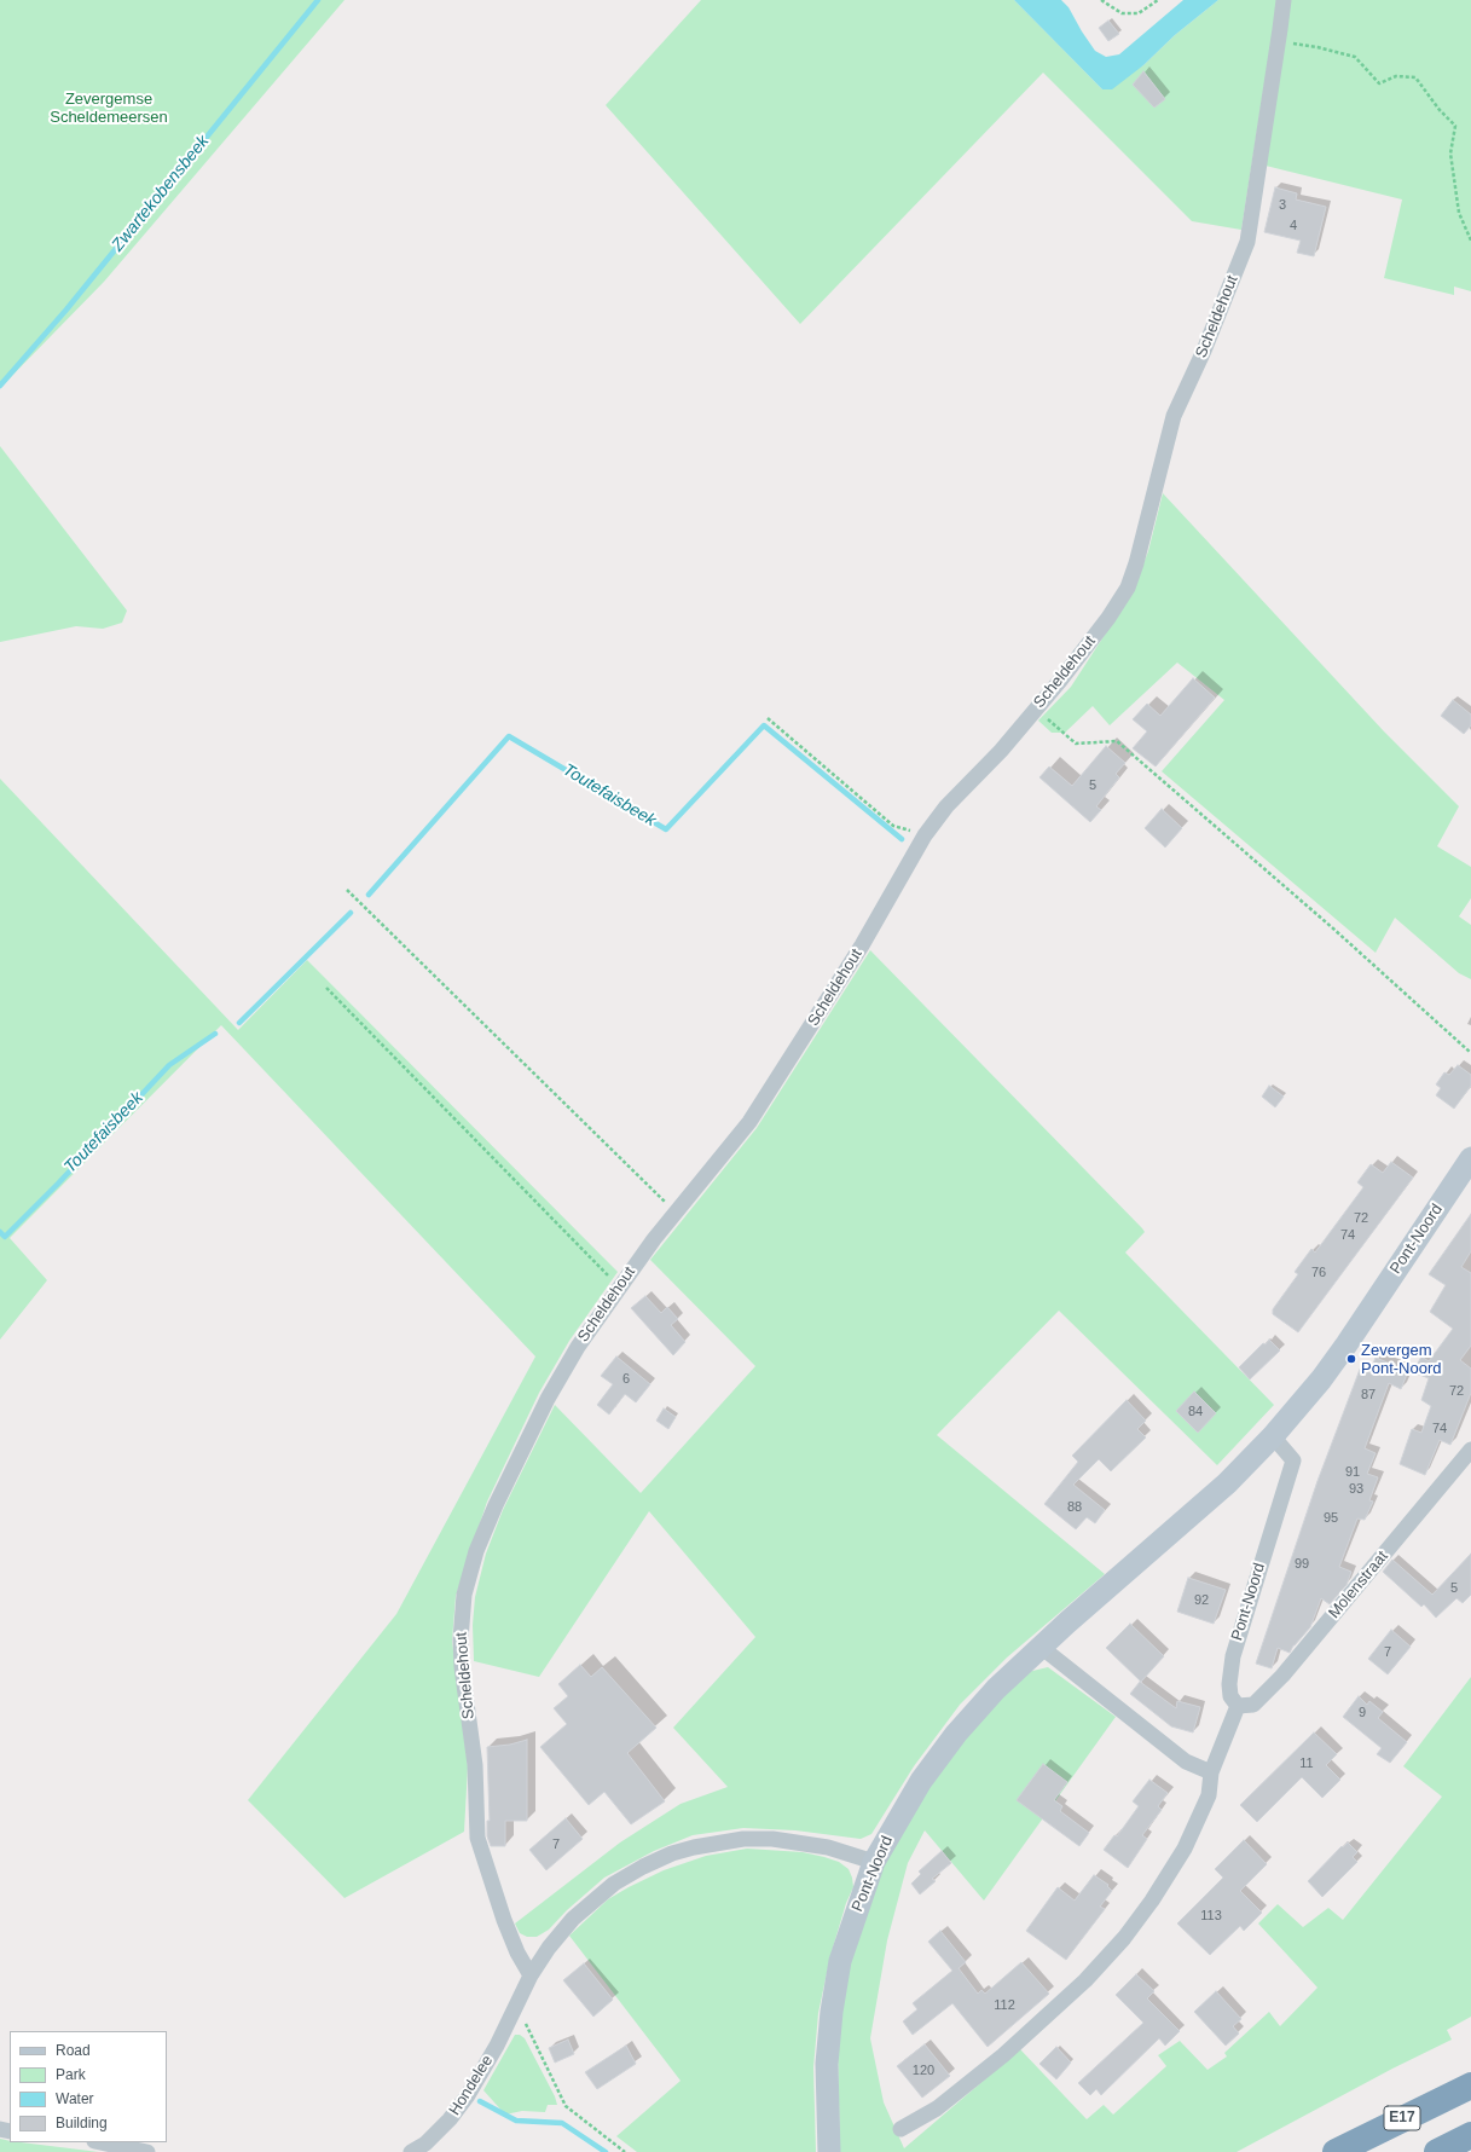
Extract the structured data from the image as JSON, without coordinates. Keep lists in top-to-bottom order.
{
  "streets": {
    "highway": ["E17"],
    "street": [
      "Scheldehout",
      "Pont-Noord",
      "Molenstraat",
      "Hondelee"
    ]
  },
  "crossings": [
    ["Pont-Noord", "Molenstraat"]
  ],
  "water": ["Zwartekobensbeek", "Toutefaisbeek"],
  "parks": ["Zevergemse Scheldemeersen"],
  "places": ["Zevergem Pont-Noord"],
  "house_numbers": [
    "3",
    "4",
    "5",
    "72",
    "74",
    "76",
    "6",
    "72",
    "87",
    "84",
    "74",
    "91",
    "93",
    "88",
    "95",
    "99",
    "5",
    "92",
    "7",
    "9",
    "11",
    "7",
    "113",
    "112",
    "120"
  ],
  "legend": [
    "Road",
    "Park",
    "Water",
    "Building"
  ]
}
